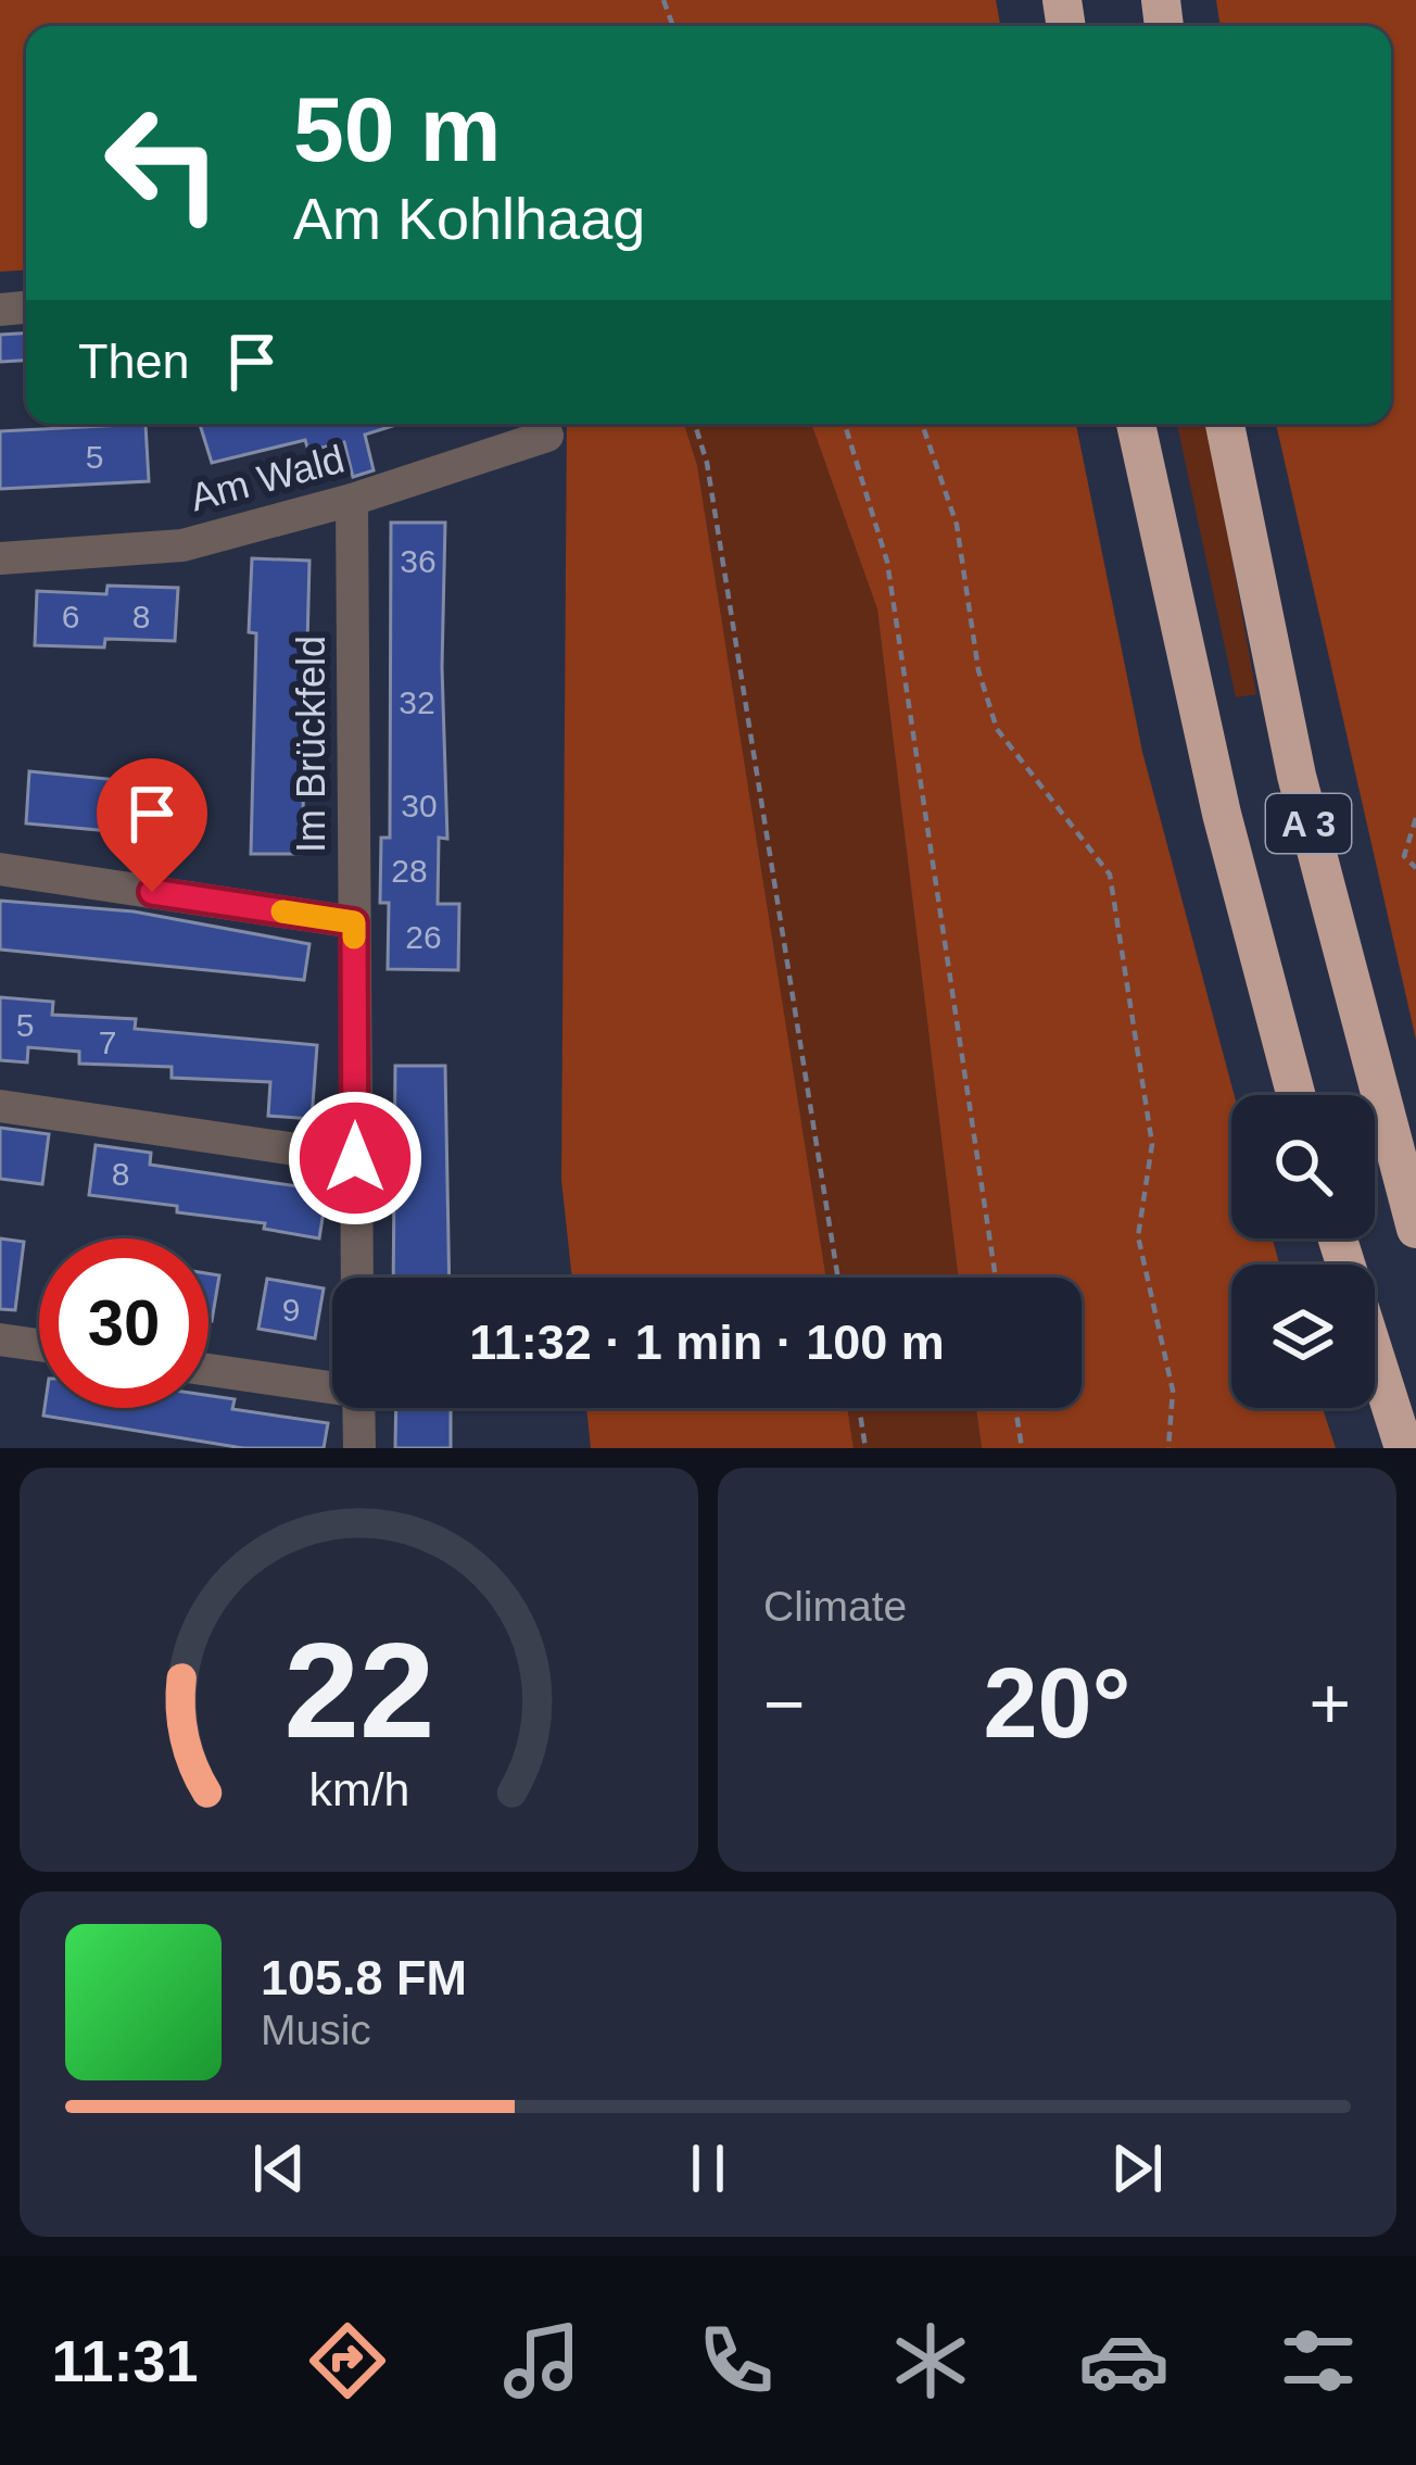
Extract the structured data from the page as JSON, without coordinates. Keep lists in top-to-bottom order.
{
  "streets": {
    "highway": ["A 3"],
    "street": ["Am Wald", "Im Brückfeld"]
  },
  "crossings": [
    ["Am Wald", "Im Brückfeld"]
  ],
  "house_numbers": [
    "5",
    "36",
    "6",
    "8",
    "32",
    "30",
    "28",
    "26",
    "5",
    "7",
    "8",
    "9"
  ],
  "page": {
    "turn": ["50 m", "Am Kohlhaag"],
    "then": "Then",
    "limit": "30",
    "trip": "11:32 · 1 min · 100 m",
    "tile": "Climate",
    "heat": ["−", "20°", "+"],
    "song": ["105.8 FM", "Music"],
    "tabs": "11:31",
    "gauge": ["22", "km/h"]
  }
}
